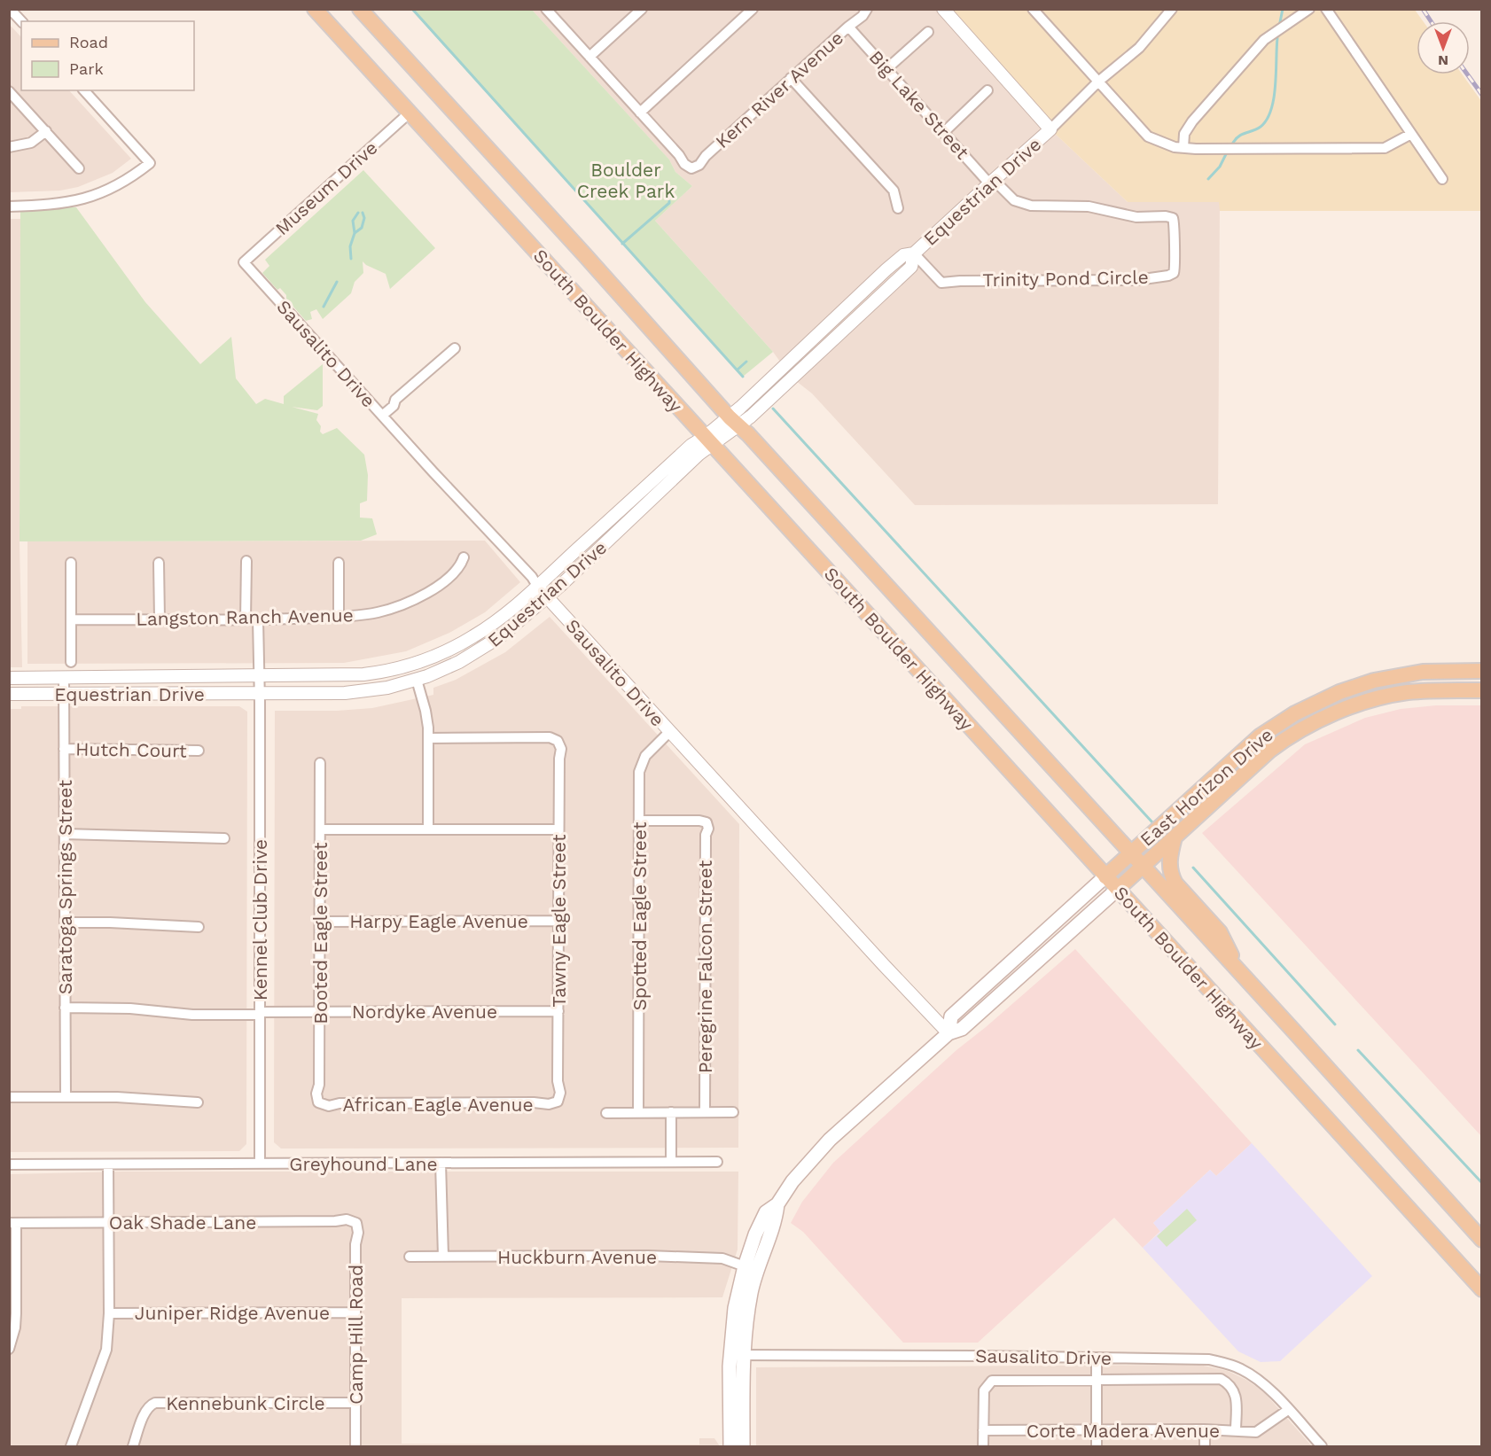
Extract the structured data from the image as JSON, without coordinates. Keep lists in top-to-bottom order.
{
  "streets": {
    "main road": ["South Boulder Highway", "East Horizon Drive"],
    "street": [
      "Kern River Avenue",
      "Big Lake Street",
      "Museum Drive",
      "Equestrian Drive",
      "Trinity Pond Circle",
      "Sausalito Drive",
      "Langston Ranch Avenue",
      "Hutch Court",
      "Saratoga Springs Street",
      "Spotted Eagle Street",
      "Kennel Club Drive",
      "Harpy Eagle Avenue",
      "Tawny Eagle Street",
      "Booted Eagle Street",
      "Peregrine Falcon Street",
      "Nordyke Avenue",
      "African Eagle Avenue",
      "Greyhound Lane",
      "Oak Shade Lane",
      "Huckburn Avenue",
      "Juniper Ridge Avenue",
      "Camp Hill Road",
      "Kennebunk Circle",
      "Corte Madera Avenue"
    ]
  },
  "crossings": [
    ["Kern River Avenue", "Big Lake Street"],
    ["Big Lake Street", "Equestrian Drive"],
    ["Big Lake Street", "Trinity Pond Circle"],
    ["Museum Drive", "South Boulder Highway"],
    ["Museum Drive", "Sausalito Drive"],
    ["Equestrian Drive", "Trinity Pond Circle"],
    ["Equestrian Drive", "South Boulder Highway"],
    ["Equestrian Drive", "Sausalito Drive"],
    ["Equestrian Drive", "Saratoga Springs Street"],
    ["Equestrian Drive", "Kennel Club Drive"],
    ["South Boulder Highway", "East Horizon Drive"],
    ["Sausalito Drive", "Spotted Eagle Street"],
    ["Sausalito Drive", "Corte Madera Avenue"],
    ["Langston Ranch Avenue", "Kennel Club Drive"],
    ["Hutch Court", "Saratoga Springs Street"],
    ["Saratoga Springs Street", "Nordyke Avenue"],
    ["Spotted Eagle Street", "Peregrine Falcon Street"],
    ["Kennel Club Drive", "Nordyke Avenue"],
    ["Kennel Club Drive", "Greyhound Lane"],
    ["Harpy Eagle Avenue", "Tawny Eagle Street"],
    ["Harpy Eagle Avenue", "Booted Eagle Street"],
    ["Tawny Eagle Street", "Nordyke Avenue"],
    ["Tawny Eagle Street", "African Eagle Avenue"],
    ["Booted Eagle Street", "Nordyke Avenue"],
    ["Booted Eagle Street", "African Eagle Avenue"],
    ["Oak Shade Lane", "Camp Hill Road"],
    ["Juniper Ridge Avenue", "Camp Hill Road"],
    ["Camp Hill Road", "Kennebunk Circle"]
  ],
  "parks": ["Boulder Creek Park"],
  "legend": ["Road", "Park"],
  "north": "bottom"
}
